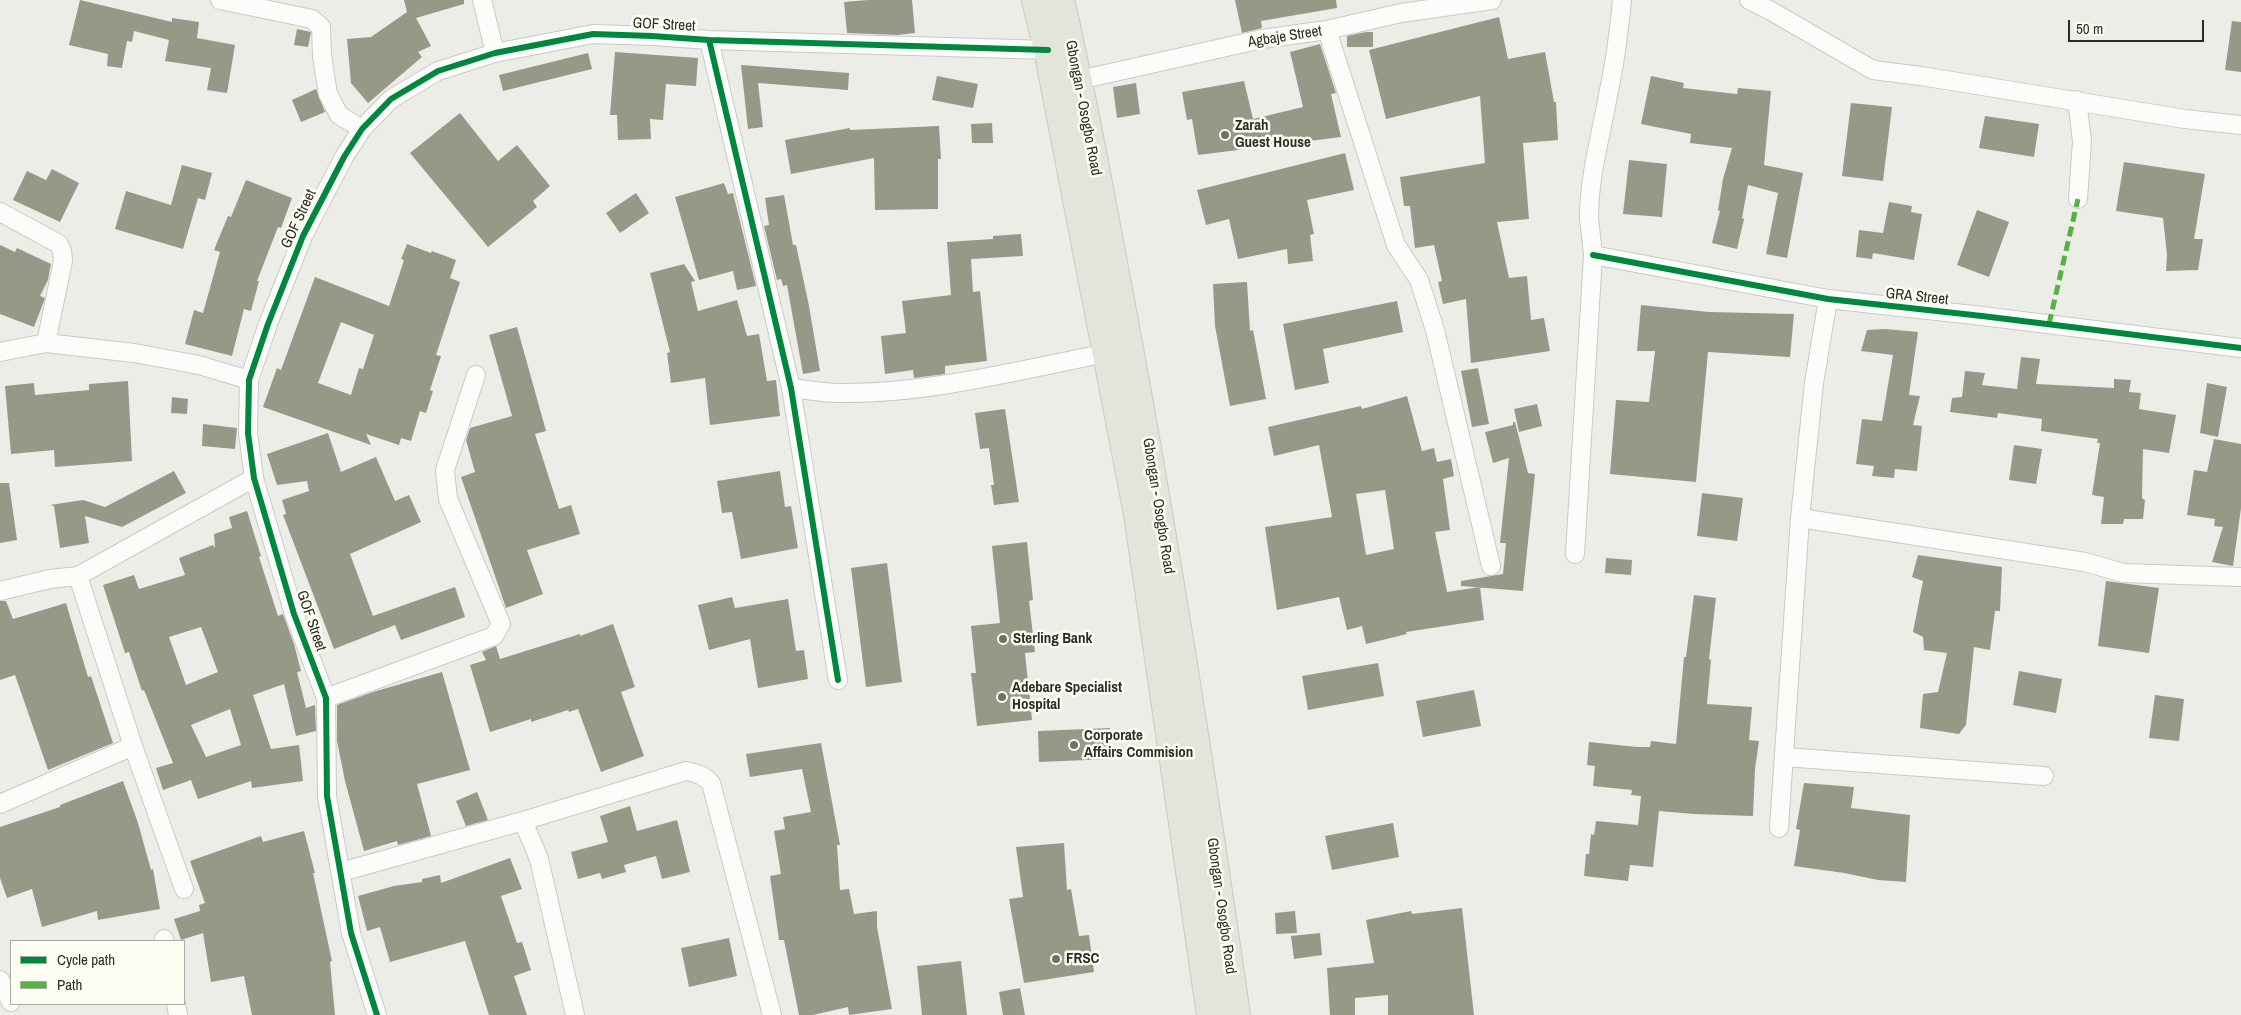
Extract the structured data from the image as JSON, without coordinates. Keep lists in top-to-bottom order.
{
  "streets": {
    "main road": ["Gbongan - Osogbo Road"],
    "street": ["GOF Street", "Agbaje Street", "GRA Street"]
  },
  "crossings": [
    ["GOF Street", "Gbongan - Osogbo Road"],
    ["Agbaje Street", "Gbongan - Osogbo Road"]
  ],
  "places": [
    "Zarah Guest House",
    "Sterling Bank",
    "Adebare Specialist Hospital",
    "Corporate Affairs Commision",
    "FRSC"
  ],
  "legend": ["Cycle path", "Path"],
  "scale_bar": "50 m"
}
